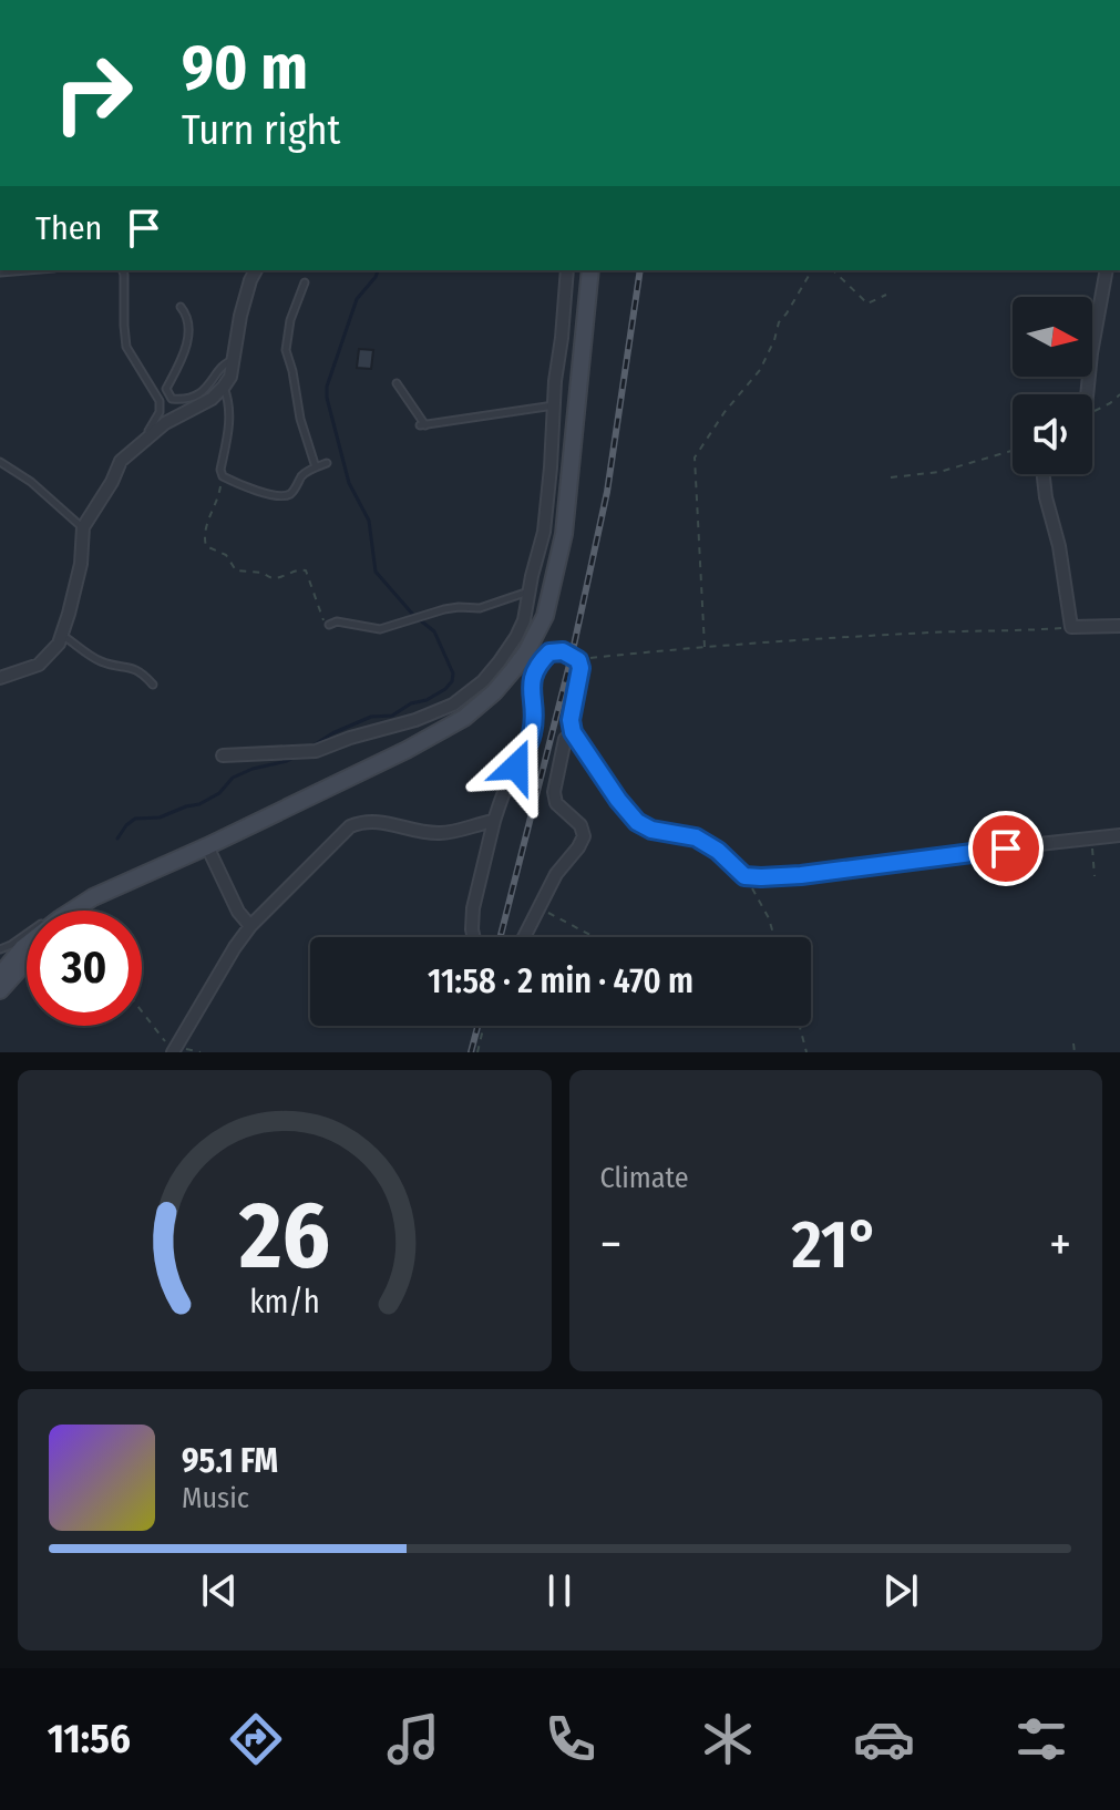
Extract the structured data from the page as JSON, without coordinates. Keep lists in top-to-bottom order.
{
  "north": "right",
  "page": {
    "turn": ["90 m", "Turn right"],
    "then": "Then",
    "limit": "30",
    "trip": "11:58 · 2 min · 470 m",
    "tile": "Climate",
    "heat": ["−", "21°", "+"],
    "song": ["95.1 FM", "Music"],
    "tabs": "11:56",
    "gauge": ["26", "km/h"]
  }
}
